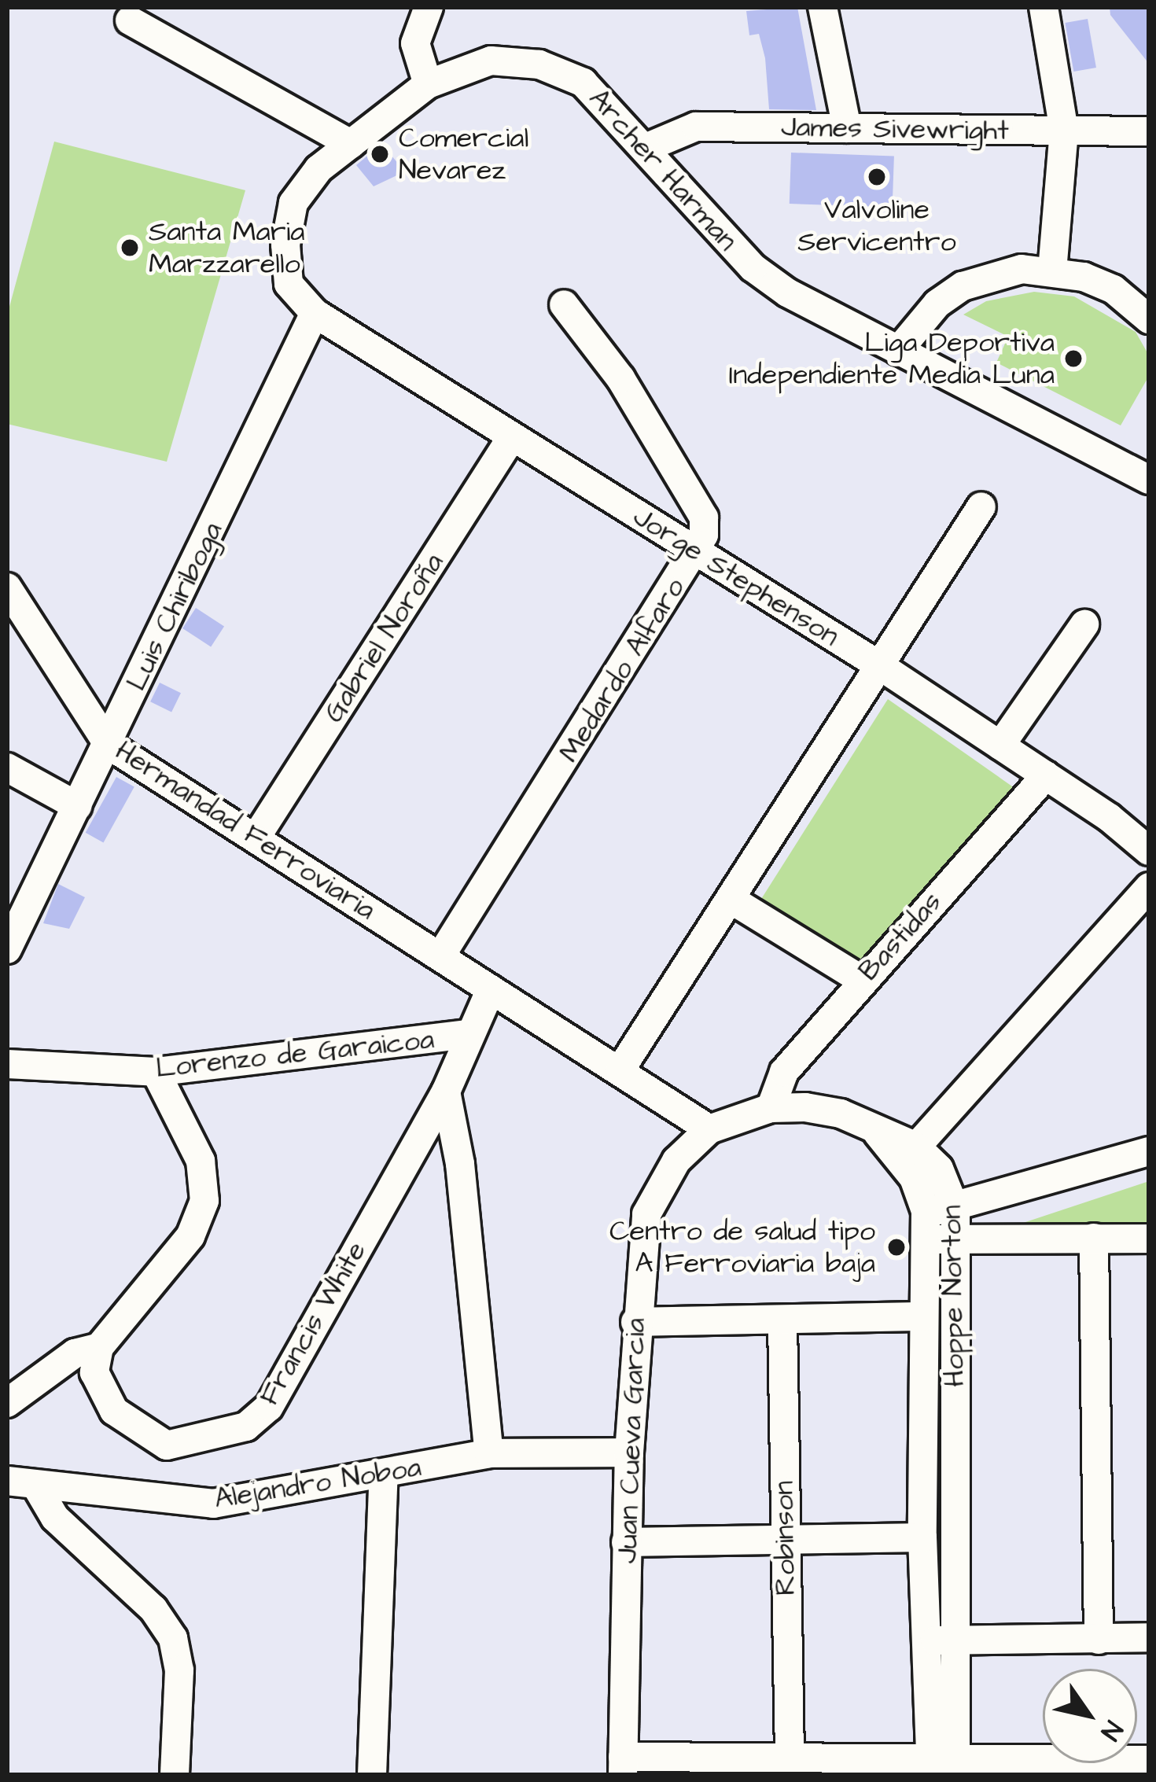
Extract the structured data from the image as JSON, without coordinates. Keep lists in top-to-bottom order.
{
  "streets": {
    "street": [
      "James Sivewright",
      "Archer Harman",
      "Jorge Stephenson",
      "Luis Chiriboga",
      "Gabriel Noroña",
      "Medardo Alfaro",
      "Hermandad Ferroviaria",
      "Bastidas",
      "Lorenzo de Garaicoa",
      "Hoppe Norton",
      "Francis White",
      "Juan Cueva Garcia",
      "Alejandro Noboa",
      "Robinson"
    ]
  },
  "crossings": [
    ["James Sivewright", "Archer Harman"],
    ["Archer Harman", "Jorge Stephenson"],
    ["Archer Harman", "Luis Chiriboga"],
    ["Jorge Stephenson", "Luis Chiriboga"],
    ["Jorge Stephenson", "Gabriel Noroña"],
    ["Jorge Stephenson", "Medardo Alfaro"],
    ["Jorge Stephenson", "Bastidas"],
    ["Luis Chiriboga", "Hermandad Ferroviaria"],
    ["Gabriel Noroña", "Hermandad Ferroviaria"],
    ["Medardo Alfaro", "Hermandad Ferroviaria"],
    ["Hermandad Ferroviaria", "Francis White"],
    ["Hermandad Ferroviaria", "Juan Cueva Garcia"],
    ["Bastidas", "Juan Cueva Garcia"],
    ["Lorenzo de Garaicoa", "Francis White"],
    ["Hoppe Norton", "Juan Cueva Garcia"],
    ["Juan Cueva Garcia", "Alejandro Noboa"]
  ],
  "places": [
    "Comercial Nevarez",
    "Valvoline Servicentro",
    "Santa Maria Marzzarello",
    "Liga Deportiva Independiente Media Luna",
    "Centro de salud tipo A Ferroviaria baja"
  ],
  "north": "bottom right"
}
